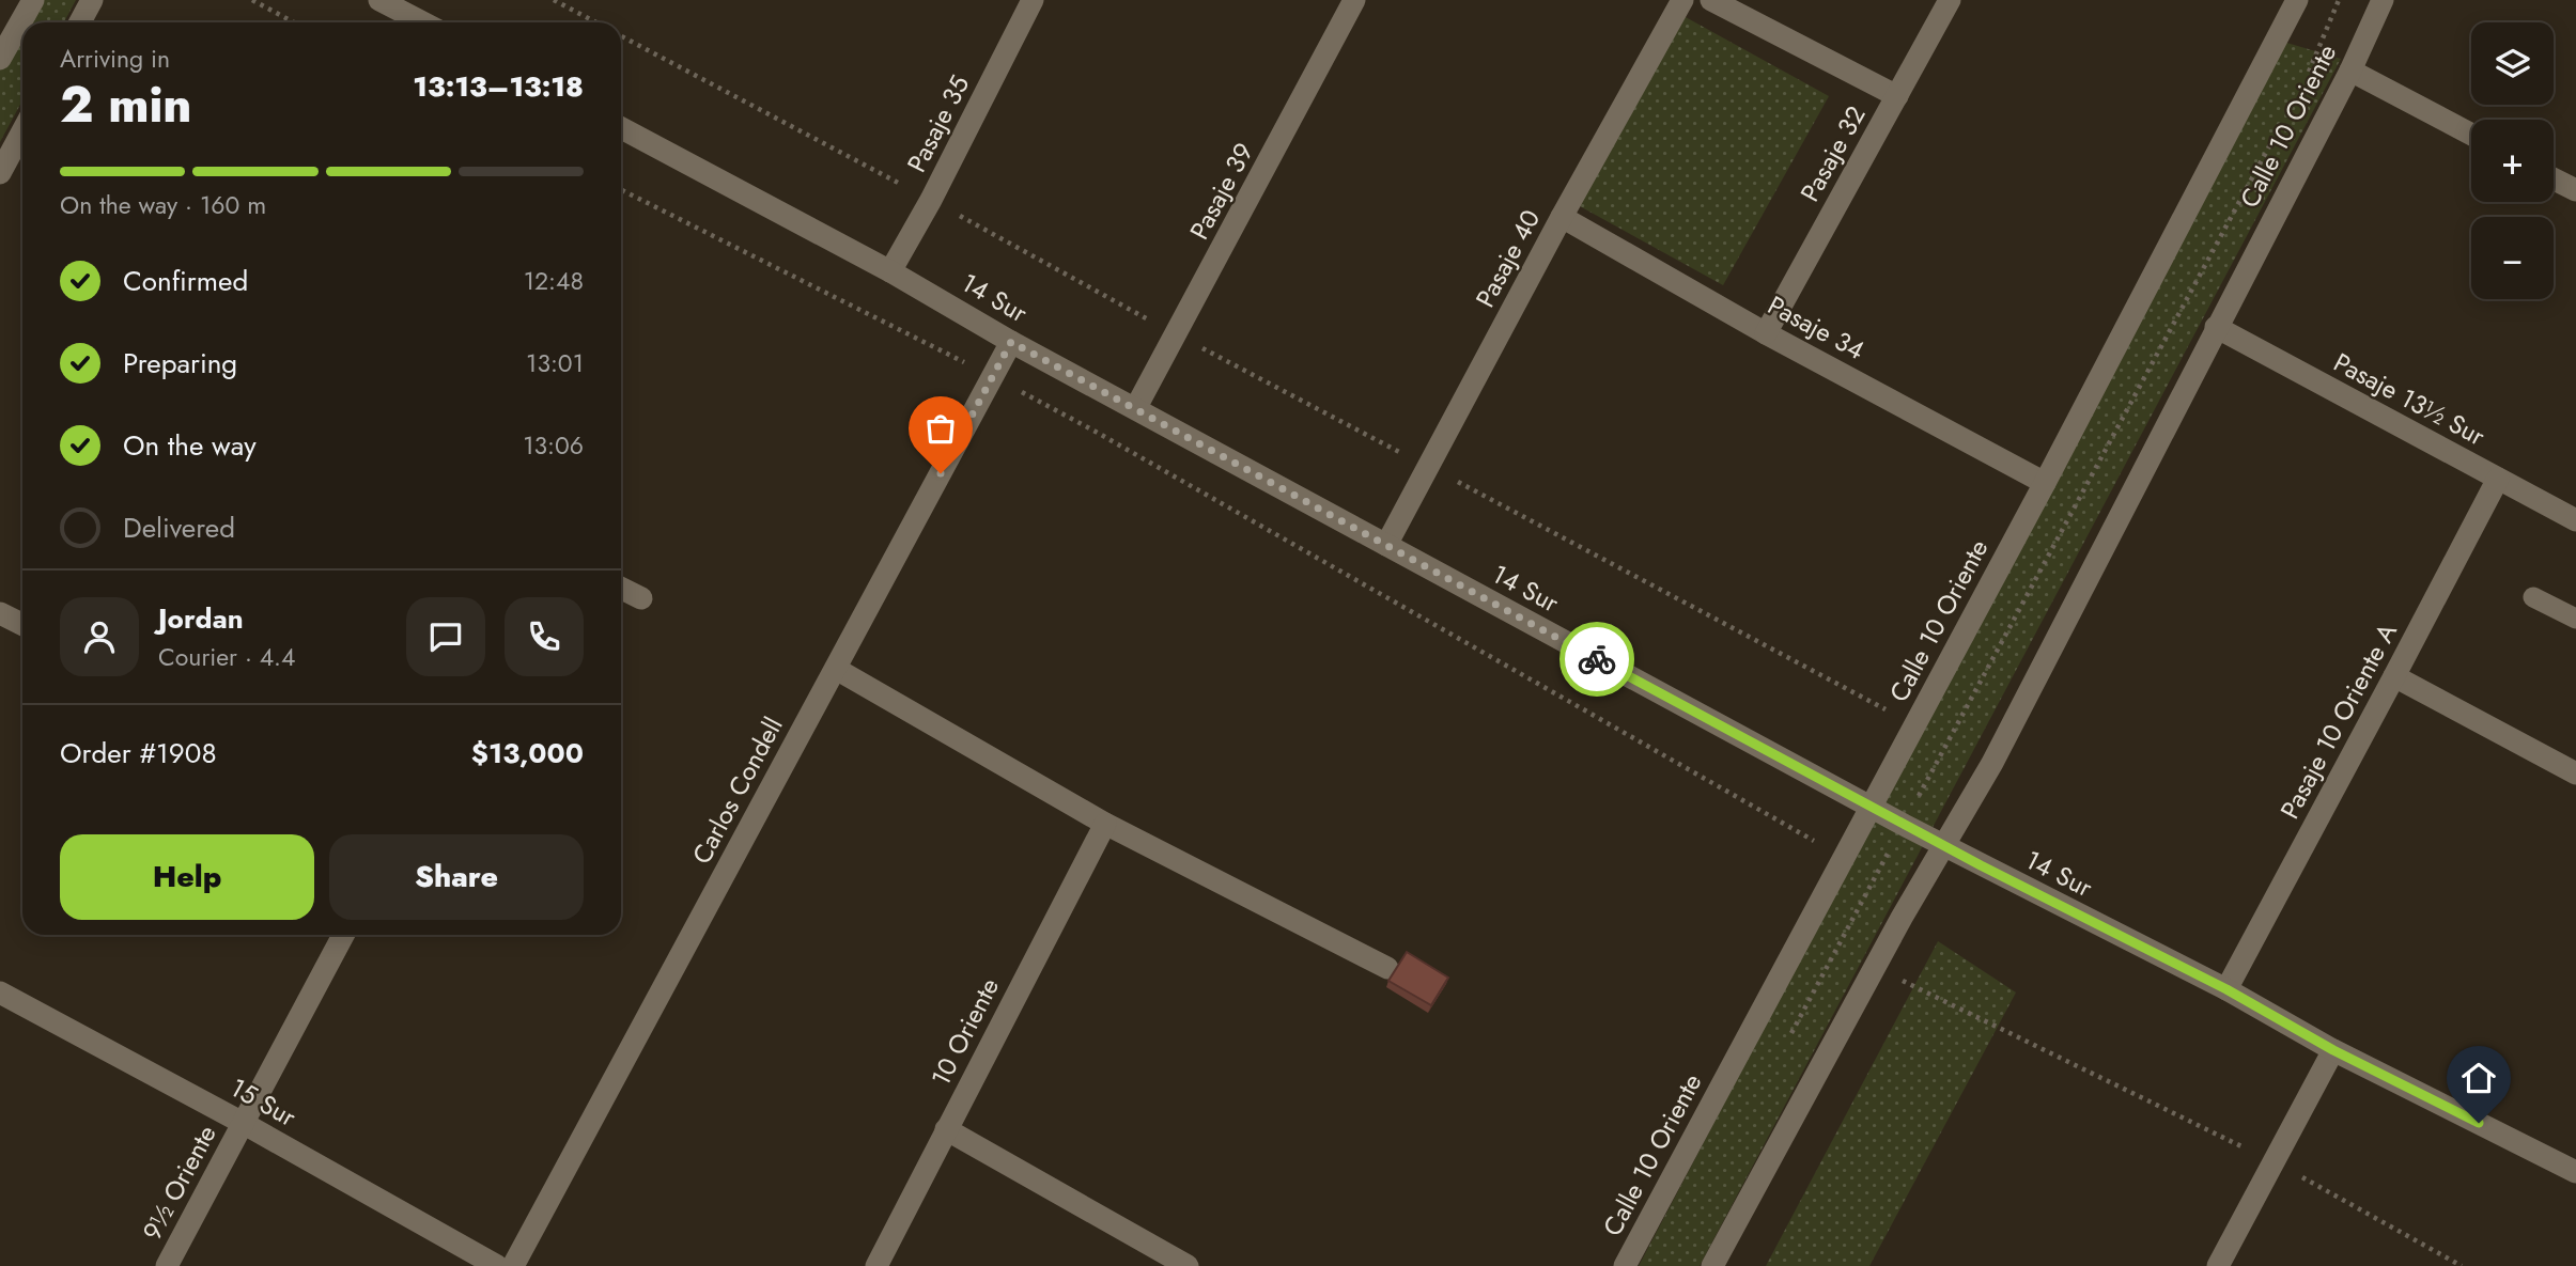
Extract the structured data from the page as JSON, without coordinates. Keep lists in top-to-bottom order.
{
  "streets": {
    "street": [
      "Pasaje 35",
      "Calle 10 Oriente",
      "Pasaje 32",
      "Pasaje 39",
      "Pasaje 40",
      "14 Sur",
      "Pasaje 34",
      "Pasaje 13½ Sur",
      "Pasaje 10 Oriente A",
      "Carlos Condell",
      "10 Oriente",
      "15 Sur",
      "9½ Oriente"
    ]
  },
  "crossings": [
    ["Pasaje 35", "14 Sur"],
    ["Calle 10 Oriente", "14 Sur"],
    ["Calle 10 Oriente", "Pasaje 34"],
    ["Calle 10 Oriente", "Pasaje 13½ Sur"],
    ["Pasaje 32", "Pasaje 34"],
    ["Pasaje 39", "14 Sur"],
    ["Pasaje 40", "14 Sur"],
    ["Pasaje 40", "Pasaje 34"],
    ["14 Sur", "Pasaje 10 Oriente A"],
    ["14 Sur", "Carlos Condell"],
    ["Pasaje 13½ Sur", "Pasaje 10 Oriente A"],
    ["15 Sur", "9½ Oriente"]
  ],
  "page": {
    "map_buttons": ["+", "−"],
    "heading": ["2 min", "Arriving in", "13:13–13:18"],
    "panel": [
      "Jordan",
      "Courier · 4.4",
      "Order #1908",
      "$13,000"
    ],
    "bar": "On the way · 160 m",
    "list": [
      ["Confirmed", "12:48"],
      ["Preparing", "13:01"],
      ["On the way", "13:06"],
      "Delivered"
    ],
    "buttons": ["Help", "Share"]
  }
}
